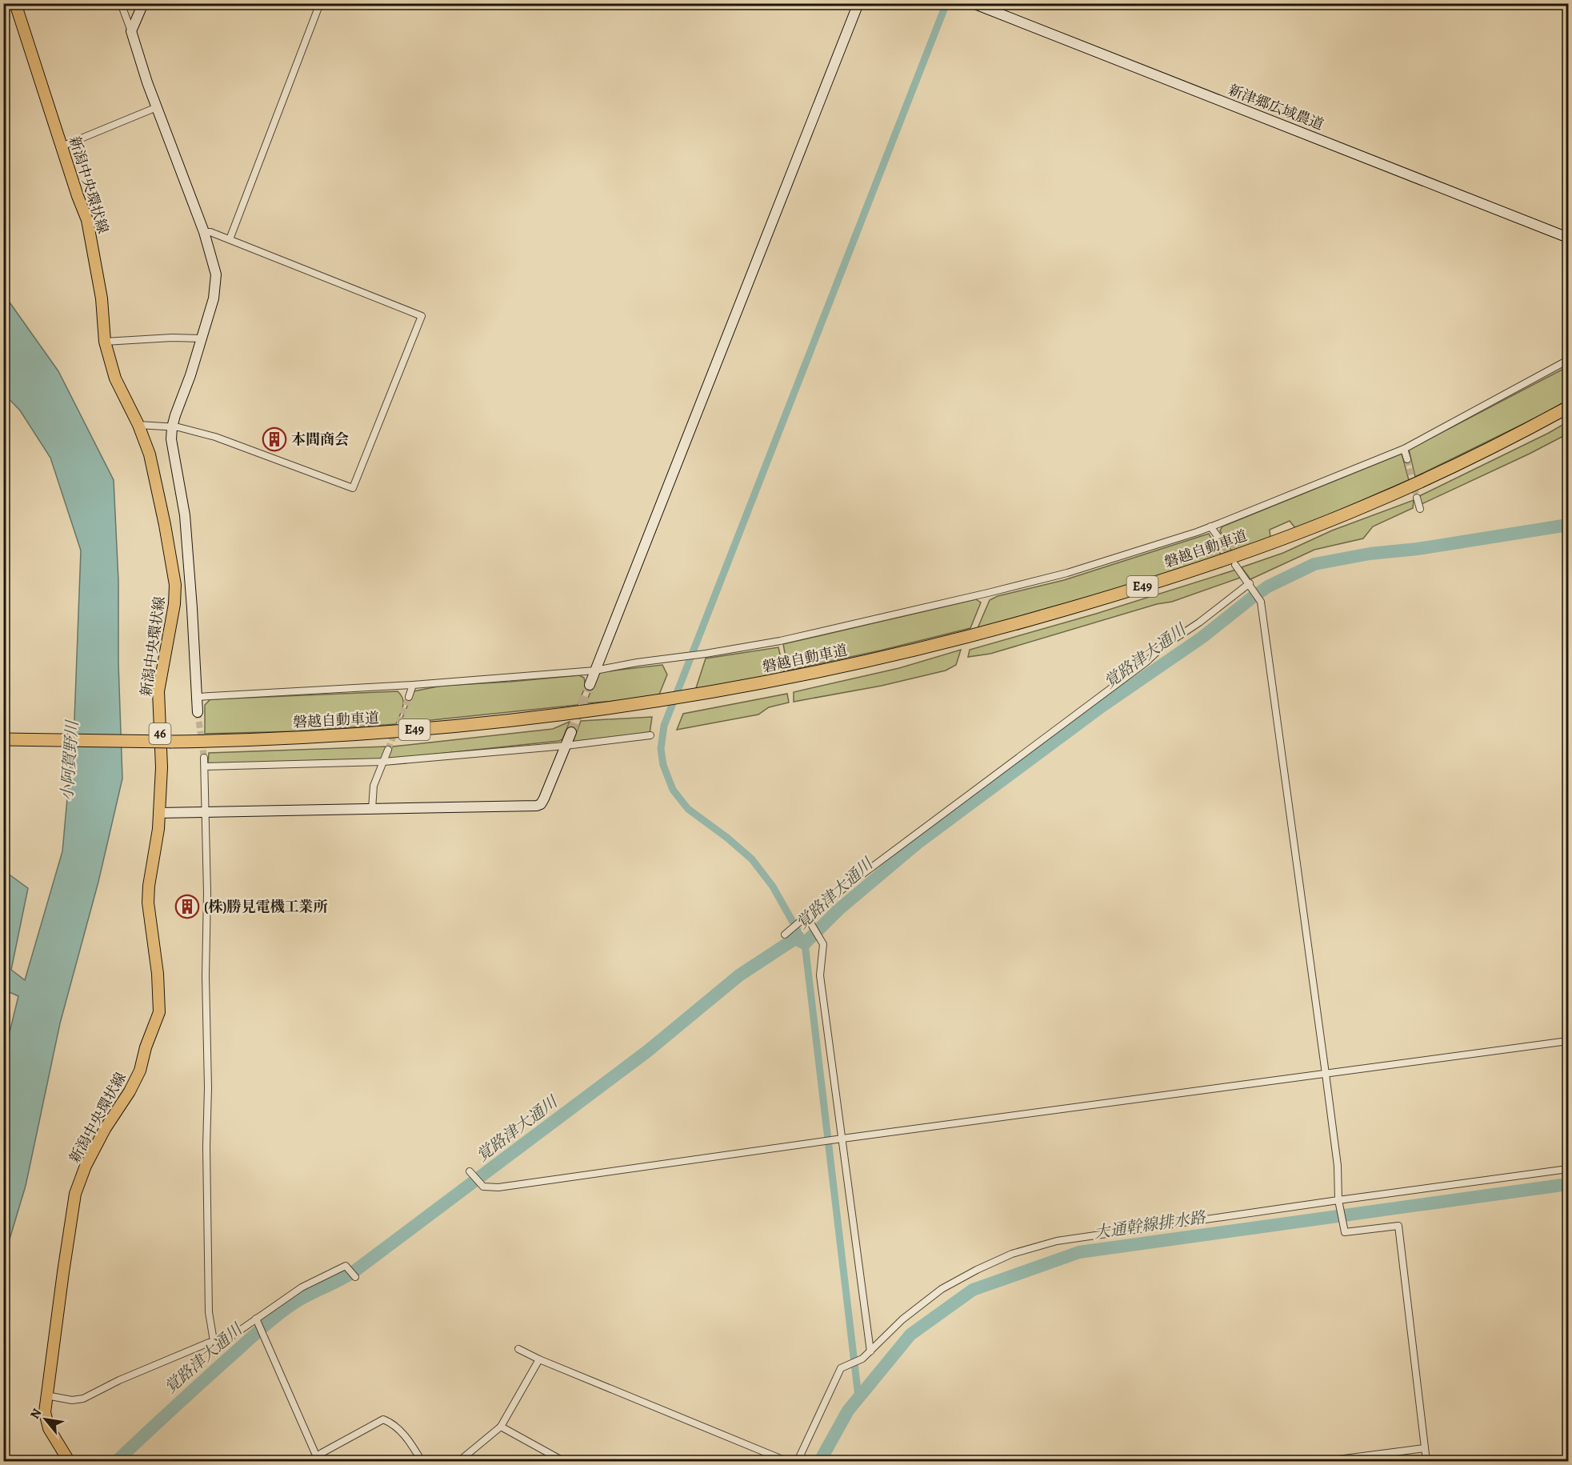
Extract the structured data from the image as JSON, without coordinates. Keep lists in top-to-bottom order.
{
  "streets": {
    "highway": ["磐越自動車道", "E49"],
    "main road": ["新潟中央環状線", "46"],
    "street": ["新津郷広域農道"]
  },
  "water": ["覚路津大通川", "小阿賀野川", "大通幹線排水路"],
  "places": {
    "building": ["本間商会", "(株)勝見電機工業所"]
  },
  "north": "top left"
}
